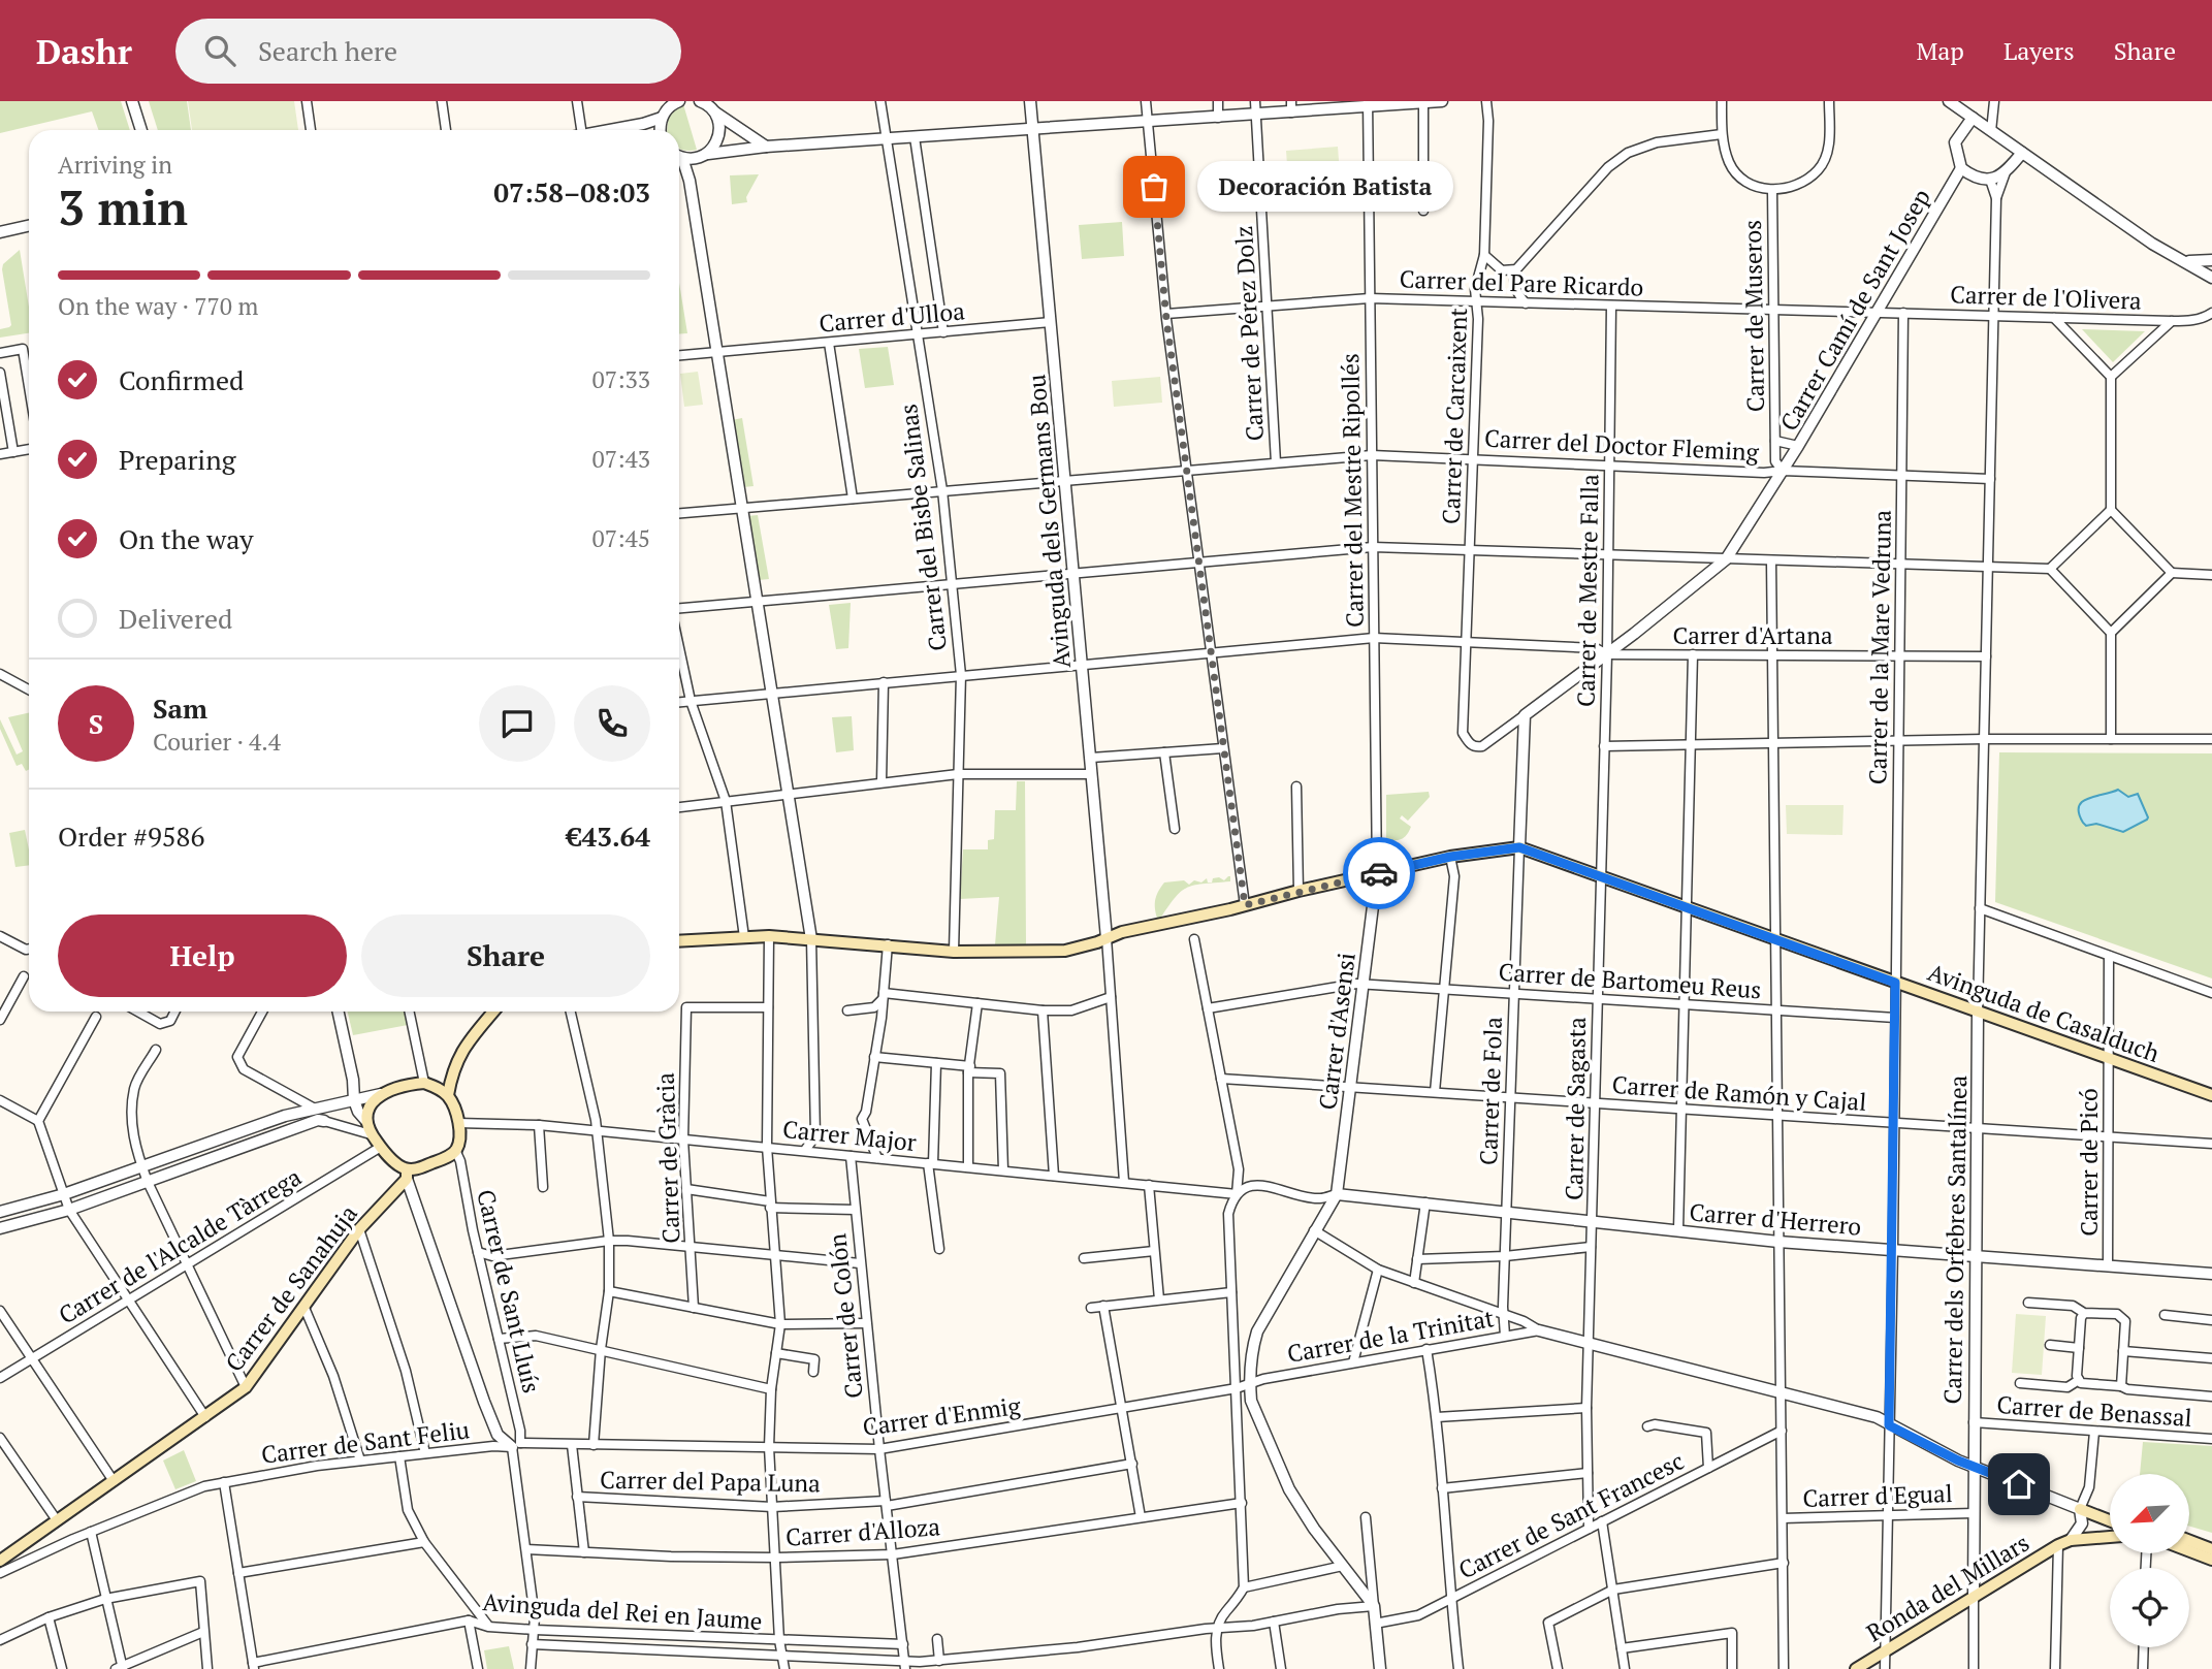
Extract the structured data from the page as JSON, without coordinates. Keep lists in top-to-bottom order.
{
  "streets": {
    "main road": ["Avinguda de Casalduch", "Carrer de Sanahuja", "Ronda del Millars"],
    "street": [
      "Carrer del Pare Ricardo",
      "Carrer de l'Olivera",
      "Carrer Camí de Sant Josep",
      "Carrer de Museros",
      "Carrer d'Ulloa",
      "Carrer de Pérez Dolz",
      "Carrer de Carcaixent",
      "Carrer del Doctor Fleming",
      "Carrer del Mestre Ripollés",
      "Avinguda dels Germans Bou",
      "Carrer del Bisbe Salinas",
      "Carrer de Mestre Falla",
      "Carrer d'Artana",
      "Carrer de la Mare Vedruna",
      "Carrer de Bartomeu Reus",
      "Carrer d'Asensi",
      "Carrer de Fola",
      "Carrer de Ramón y Cajal",
      "Carrer de Sagasta",
      "Carrer Major",
      "Carrer de Gràcia",
      "Carrer de Picó",
      "Carrer d'Herrero",
      "Carrer dels Orfebres Santalínea",
      "Carrer de l'Alcalde Tàrrega",
      "Carrer de Sant Lluís",
      "Carrer de Colón",
      "Carrer de la Trinitat",
      "Carrer de Benassal",
      "Carrer d'Enmig",
      "Carrer de Sant Feliu",
      "Carrer del Papa Luna",
      "Carrer d'Egual",
      "Carrer de Sant Francesc",
      "Carrer d'Alloza",
      "Avinguda del Rei en Jaume"
    ]
  },
  "crossings": [
    ["Carrer del Pare Ricardo", "Carrer de l'Olivera"],
    ["Carrer del Pare Ricardo", "Carrer Camí de Sant Josep"],
    ["Carrer del Pare Ricardo", "Carrer de Museros"],
    ["Carrer del Pare Ricardo", "Carrer de Pérez Dolz"],
    ["Carrer del Pare Ricardo", "Carrer de Carcaixent"],
    ["Carrer del Pare Ricardo", "Carrer del Mestre Ripollés"],
    ["Carrer del Pare Ricardo", "Carrer de Mestre Falla"],
    ["Carrer de l'Olivera", "Carrer Camí de Sant Josep"],
    ["Carrer de l'Olivera", "Carrer de la Mare Vedruna"],
    ["Carrer Camí de Sant Josep", "Carrer de Museros"],
    ["Carrer Camí de Sant Josep", "Carrer de Carcaixent"],
    ["Carrer Camí de Sant Josep", "Carrer del Doctor Fleming"],
    ["Carrer Camí de Sant Josep", "Carrer de Mestre Falla"],
    ["Carrer Camí de Sant Josep", "Carrer d'Artana"],
    ["Carrer de Museros", "Carrer del Doctor Fleming"],
    ["Carrer d'Ulloa", "Avinguda dels Germans Bou"],
    ["Carrer d'Ulloa", "Carrer del Bisbe Salinas"],
    ["Carrer de Pérez Dolz", "Carrer del Doctor Fleming"],
    ["Carrer de Carcaixent", "Carrer del Doctor Fleming"],
    ["Carrer de Carcaixent", "Carrer d'Artana"],
    ["Carrer del Doctor Fleming", "Carrer del Mestre Ripollés"],
    ["Carrer del Doctor Fleming", "Avinguda dels Germans Bou"],
    ["Carrer del Doctor Fleming", "Carrer del Bisbe Salinas"],
    ["Carrer del Doctor Fleming", "Carrer de Mestre Falla"],
    ["Carrer del Doctor Fleming", "Carrer de la Mare Vedruna"],
    ["Carrer del Mestre Ripollés", "Carrer d'Artana"],
    ["Carrer del Mestre Ripollés", "Avinguda de Casalduch"],
    ["Carrer del Mestre Ripollés", "Carrer d'Asensi"],
    ["Avinguda dels Germans Bou", "Carrer d'Artana"],
    ["Avinguda dels Germans Bou", "Avinguda de Casalduch"],
    ["Carrer del Bisbe Salinas", "Carrer d'Artana"],
    ["Carrer del Bisbe Salinas", "Avinguda de Casalduch"],
    ["Carrer de Mestre Falla", "Carrer d'Artana"],
    ["Carrer de Mestre Falla", "Avinguda de Casalduch"],
    ["Carrer de Mestre Falla", "Carrer de Sagasta"],
    ["Carrer d'Artana", "Carrer de la Mare Vedruna"],
    ["Carrer de la Mare Vedruna", "Carrer de Bartomeu Reus"],
    ["Carrer de la Mare Vedruna", "Avinguda de Casalduch"],
    ["Carrer de la Mare Vedruna", "Carrer de Ramón y Cajal"],
    ["Carrer de la Mare Vedruna", "Carrer d'Herrero"],
    ["Carrer de la Mare Vedruna", "Carrer de la Trinitat"],
    ["Carrer de la Mare Vedruna", "Carrer d'Egual"],
    ["Carrer de la Mare Vedruna", "Ronda del Millars"],
    ["Carrer de Bartomeu Reus", "Carrer d'Asensi"],
    ["Carrer de Bartomeu Reus", "Carrer de Fola"],
    ["Carrer de Bartomeu Reus", "Carrer de Sagasta"],
    ["Avinguda de Casalduch", "Carrer d'Asensi"],
    ["Avinguda de Casalduch", "Carrer de Fola"],
    ["Avinguda de Casalduch", "Carrer de Sagasta"],
    ["Avinguda de Casalduch", "Carrer de Picó"],
    ["Avinguda de Casalduch", "Carrer dels Orfebres Santalínea"],
    ["Carrer d'Asensi", "Carrer de Ramón y Cajal"],
    ["Carrer d'Asensi", "Carrer Major"],
    ["Carrer d'Asensi", "Carrer d'Herrero"],
    ["Carrer de Fola", "Carrer de Ramón y Cajal"],
    ["Carrer de Fola", "Carrer d'Herrero"],
    ["Carrer de Fola", "Carrer de la Trinitat"],
    ["Carrer de Ramón y Cajal", "Carrer de Sagasta"],
    ["Carrer de Ramón y Cajal", "Carrer de Picó"],
    ["Carrer de Ramón y Cajal", "Carrer dels Orfebres Santalínea"],
    ["Carrer de Sagasta", "Carrer d'Herrero"],
    ["Carrer de Sagasta", "Carrer de la Trinitat"],
    ["Carrer de Sagasta", "Carrer de Sant Francesc"],
    ["Carrer Major", "Carrer de Gràcia"],
    ["Carrer Major", "Carrer d'Herrero"],
    ["Carrer Major", "Carrer de l'Alcalde Tàrrega"],
    ["Carrer Major", "Carrer de Sanahuja"],
    ["Carrer Major", "Carrer de Sant Lluís"],
    ["Carrer Major", "Carrer de Colón"],
    ["Carrer de Picó", "Carrer d'Herrero"],
    ["Carrer d'Herrero", "Carrer dels Orfebres Santalínea"],
    ["Carrer dels Orfebres Santalínea", "Carrer de la Trinitat"],
    ["Carrer dels Orfebres Santalínea", "Carrer de Benassal"],
    ["Carrer dels Orfebres Santalínea", "Carrer d'Egual"],
    ["Carrer dels Orfebres Santalínea", "Ronda del Millars"],
    ["Carrer de l'Alcalde Tàrrega", "Carrer de Sanahuja"],
    ["Carrer de l'Alcalde Tàrrega", "Carrer de Sant Lluís"],
    ["Carrer de Sanahuja", "Carrer de Sant Lluís"],
    ["Carrer de Sant Lluís", "Carrer d'Enmig"],
    ["Carrer de Sant Lluís", "Carrer de Sant Feliu"],
    ["Carrer de Sant Lluís", "Carrer d'Alloza"],
    ["Carrer de Sant Lluís", "Avinguda del Rei en Jaume"],
    ["Carrer de Colón", "Carrer d'Enmig"],
    ["Carrer de Colón", "Carrer del Papa Luna"],
    ["Carrer de Colón", "Carrer d'Alloza"],
    ["Carrer de Colón", "Avinguda del Rei en Jaume"],
    ["Carrer de la Trinitat", "Carrer d'Enmig"],
    ["Carrer d'Enmig", "Carrer de Sant Feliu"]
  ],
  "places": ["Decoración Batista"],
  "north": "bottom left",
  "page": {
    "header": "Dashr",
    "search": "Search here",
    "nav": ["Map", "Layers", "Share"],
    "heading": ["3 min", "Arriving in", "07:58–08:03"],
    "panel": [
      "Sam",
      "Courier · 4.4",
      "Order #9586",
      "€43.64"
    ],
    "bubble": "Decoración Batista",
    "bar": "On the way · 770 m",
    "list": [
      ["Confirmed", "07:33"],
      ["Preparing", "07:43"],
      ["On the way", "07:45"],
      "Delivered"
    ],
    "round": "S",
    "buttons": ["Help", "Share"]
  }
}
